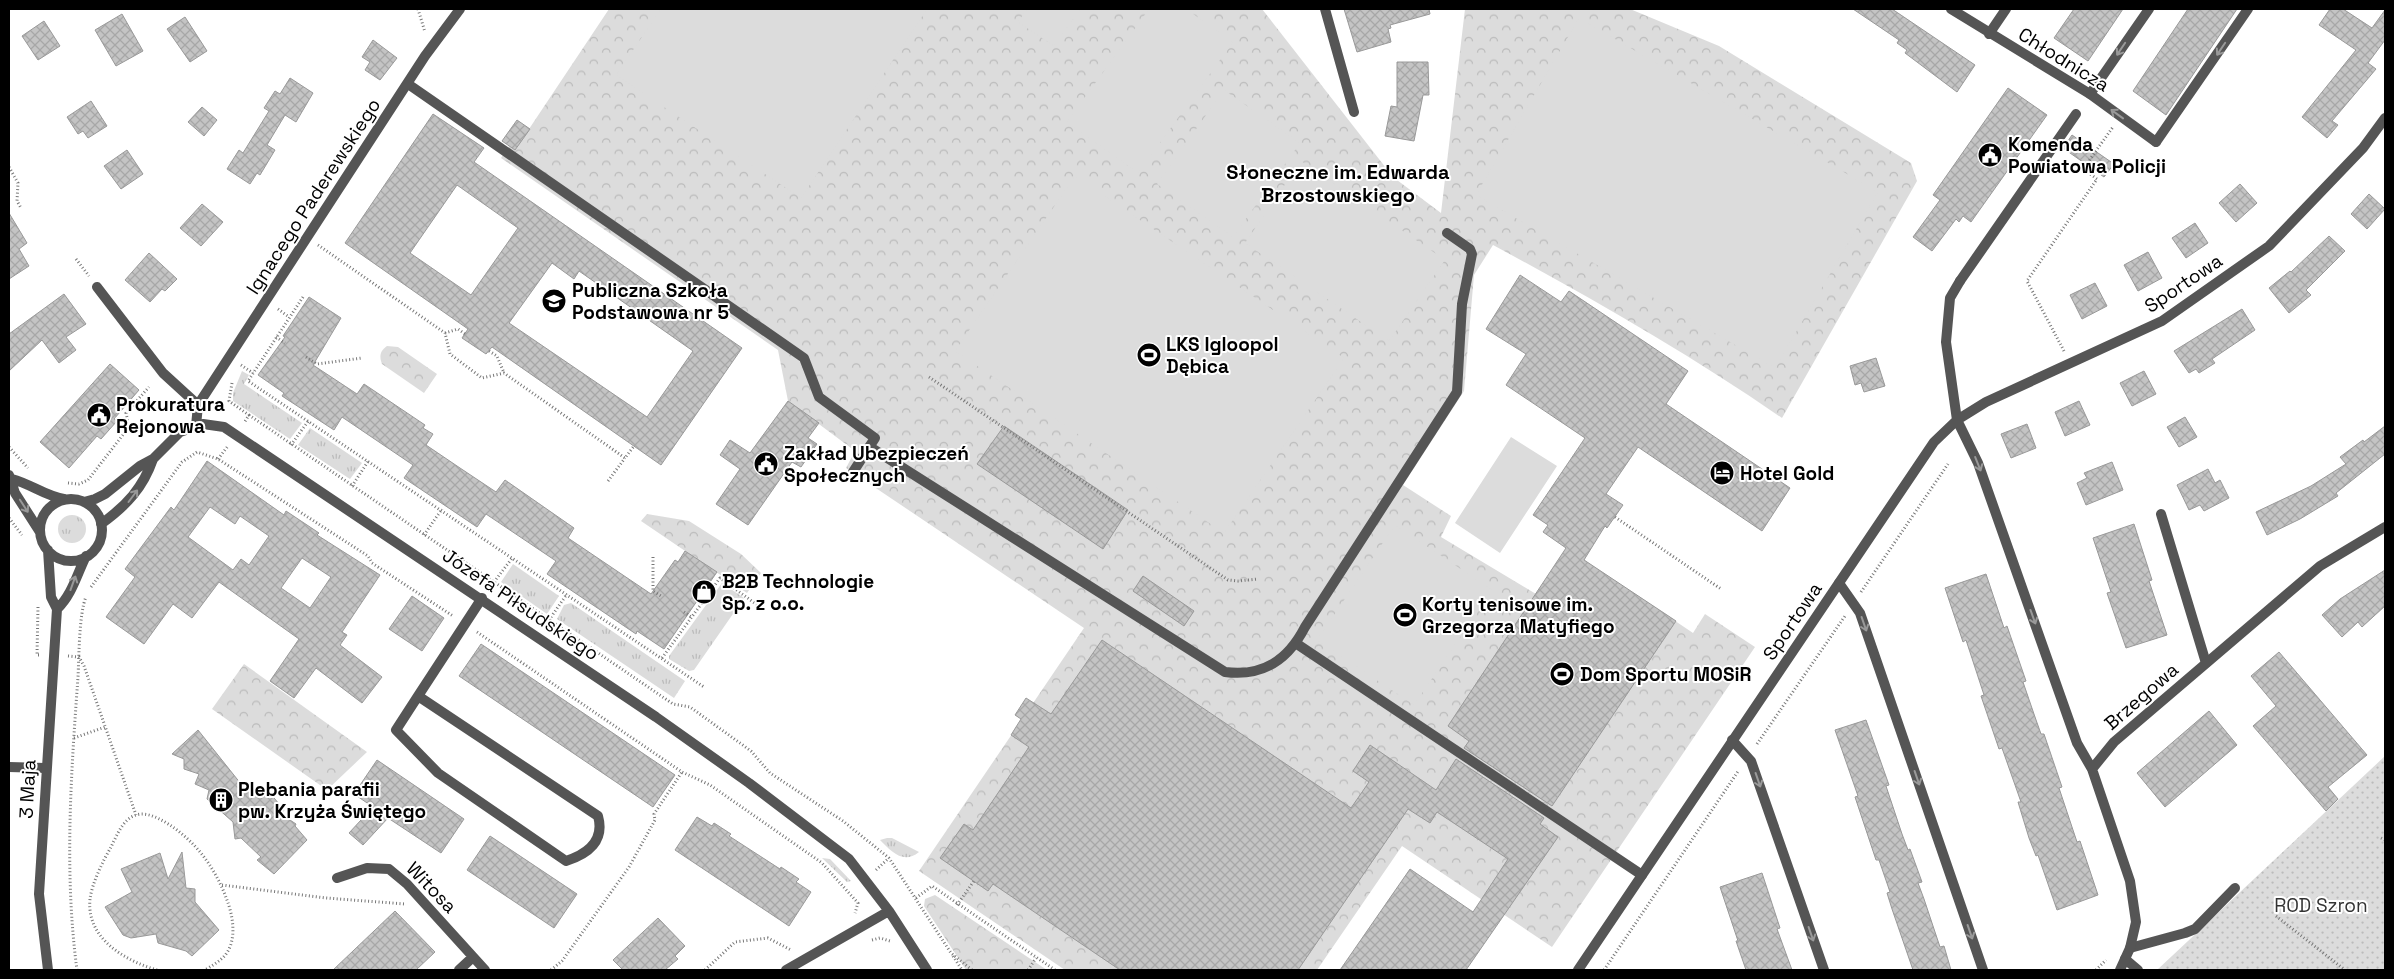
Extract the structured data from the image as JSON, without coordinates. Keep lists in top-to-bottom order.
{
  "streets": {
    "street": [
      "Chłodnicza",
      "Ignacego Paderewskiego",
      "Sportowa",
      "Józefa Piłsudskiego",
      "Brzegowa",
      "3 Maja",
      "Witosa"
    ]
  },
  "districts": ["Słoneczne im. Edwarda Brzostowskiego"],
  "parks": ["ROD Szron"],
  "places": {
    "public building": ["Komenda Powiatowa Policji", "Prokuratura Rejonowa", "Zakład Ubezpieczeń Społecznych"],
    "school or university": ["Publiczna Szkoła Podstawowa nr 5"],
    "sports": ["LKS Igloopol Dębica", "Korty tenisowe im. Grzegorza Matyfiego", "Dom Sportu MOSiR"],
    "hotel": ["Hotel Gold"],
    "shop": ["B2B Technologie Sp. z o.o."],
    "building": ["Plebania parafii pw. Krzyża Świętego"]
  }
}
